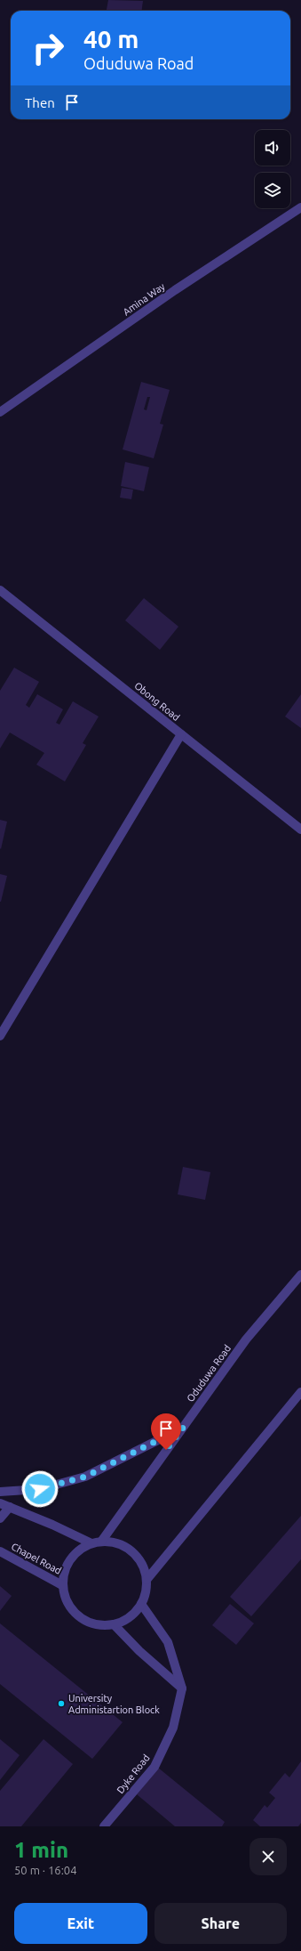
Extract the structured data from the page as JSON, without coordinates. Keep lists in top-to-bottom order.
{
  "streets": {
    "street": [
      "Amina Way",
      "Obong Road",
      "Oduduwa Road",
      "Chapel Road",
      "Dyke Road"
    ]
  },
  "crossings": [
    ["Oduduwa Road", "Chapel Road"],
    ["Oduduwa Road", "Dyke Road"],
    ["Chapel Road", "Dyke Road"]
  ],
  "places": ["University Administartion Block"],
  "page": {
    "turn": ["40 m", "Oduduwa Road"],
    "then": "Then",
    "heading": ["1 min", "50 m · 16:04"],
    "buttons": ["Exit", "Share"]
  }
}
